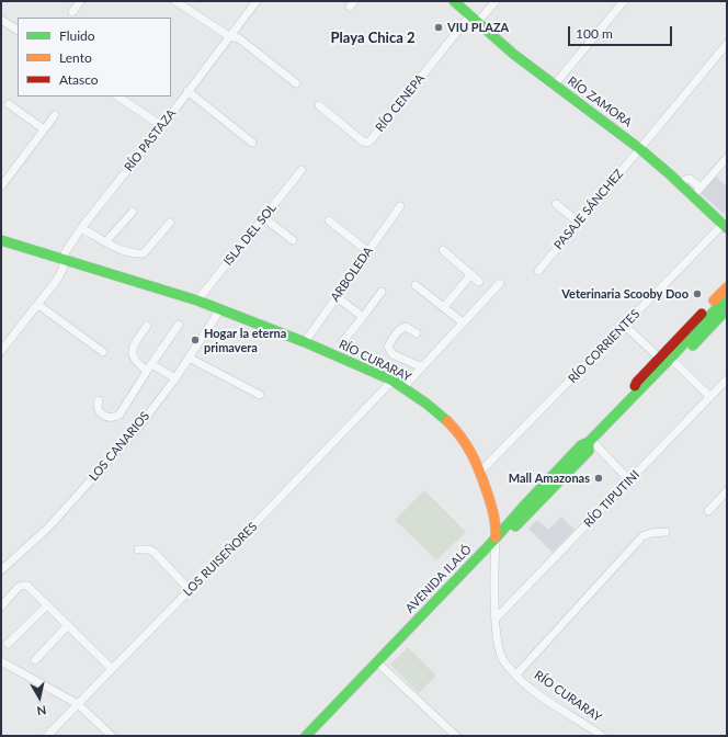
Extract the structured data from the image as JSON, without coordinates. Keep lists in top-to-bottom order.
{
  "streets": {
    "street": [
      "RÍO ZAMORA",
      "RÍO CENEPA",
      "RÍO PASTAZA",
      "PASAJE SÁNCHEZ",
      "ISLA DEL SOL",
      "ARBOLEDA",
      "RÍO CORRIENTES",
      "RÍO CURARAY",
      "LOS CANARIOS",
      "RÍO TIPUTINI",
      "LOS RUISEÑORES",
      "AVENIDA ILALÓ"
    ]
  },
  "crossings": [
    ["RÍO ZAMORA", "RÍO CENEPA"],
    ["RÍO ZAMORA", "PASAJE SÁNCHEZ"],
    ["RÍO ZAMORA", "RÍO CORRIENTES"],
    ["RÍO PASTAZA", "RÍO CURARAY"],
    ["ISLA DEL SOL", "RÍO CURARAY"],
    ["ARBOLEDA", "RÍO CURARAY"],
    ["RÍO CORRIENTES", "RÍO CURARAY"],
    ["RÍO CURARAY", "LOS CANARIOS"],
    ["RÍO CURARAY", "RÍO TIPUTINI"],
    ["RÍO CURARAY", "LOS RUISEÑORES"],
    ["RÍO CURARAY", "AVENIDA ILALÓ"]
  ],
  "districts": ["Playa Chica 2"],
  "places": [
    "VIU PLAZA",
    "Veterinaria Scooby Doo",
    "Hogar la eterna primavera",
    "Mall Amazonas"
  ],
  "legend": ["Fluido", "Lento", "Atasco"],
  "scale_bar": "100 m",
  "north": "bottom"
}
